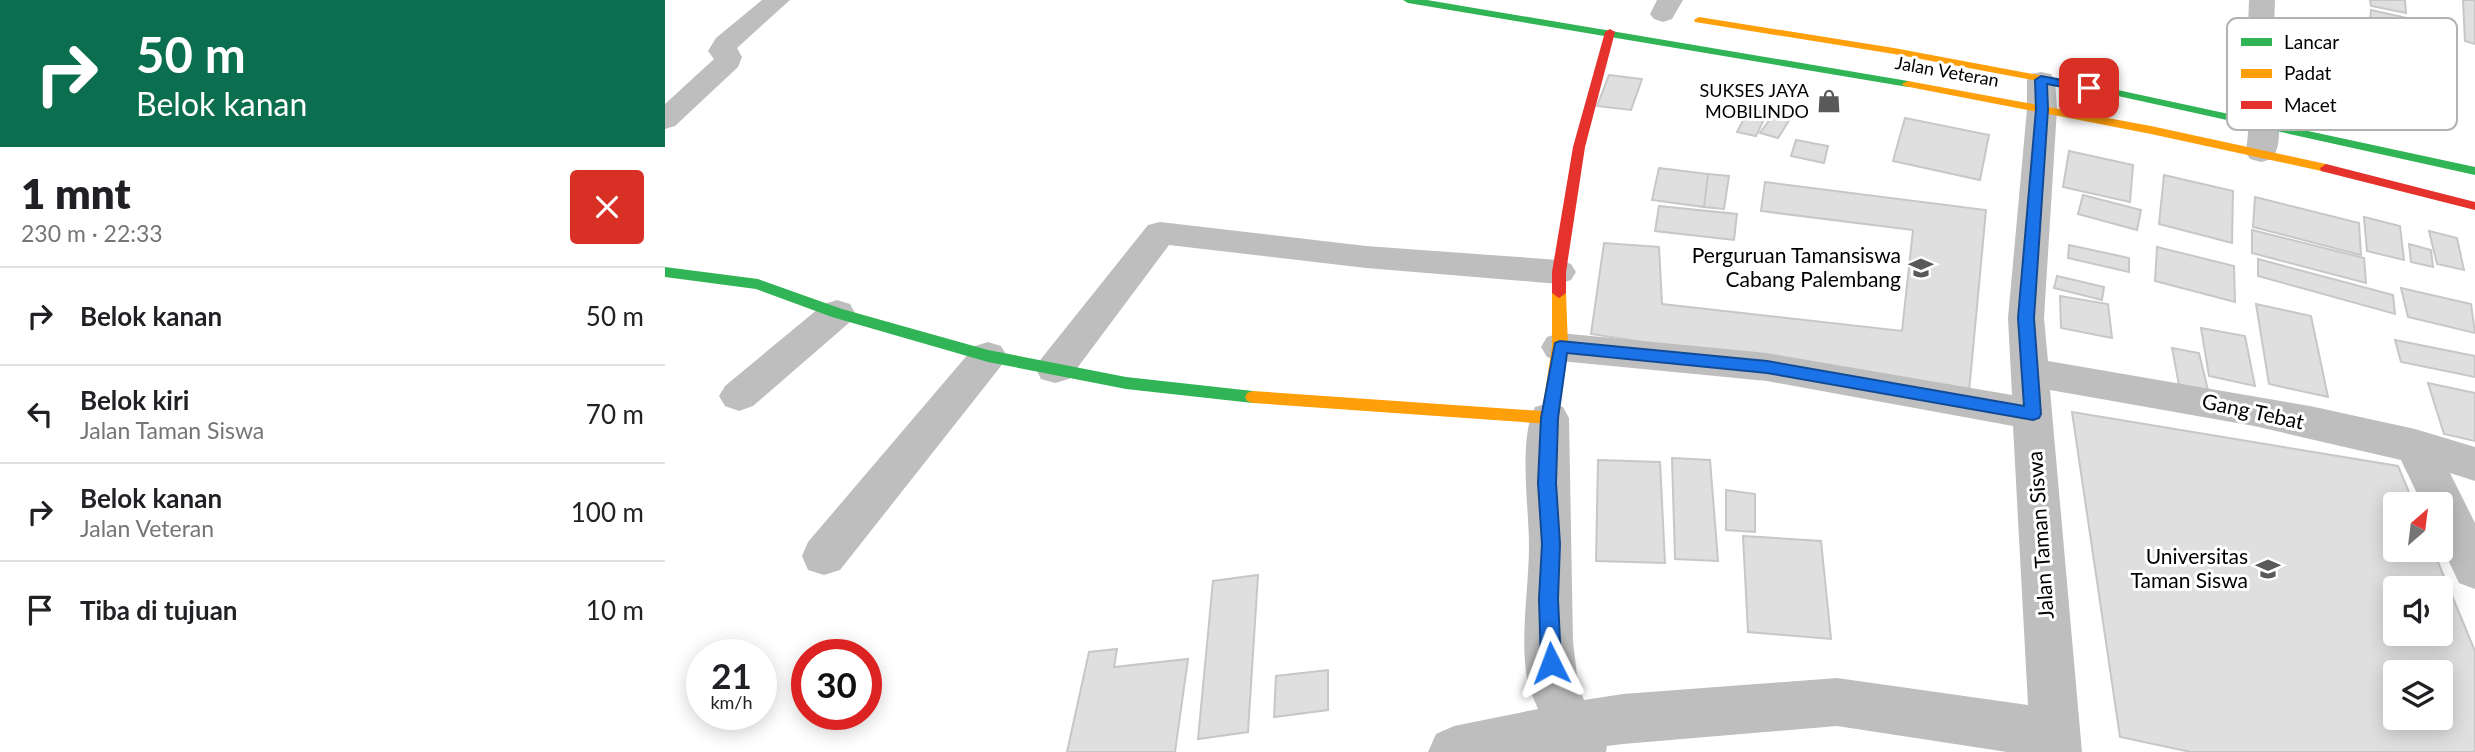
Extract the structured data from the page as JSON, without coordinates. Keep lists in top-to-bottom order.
{
  "streets": {
    "main road": ["Jalan Veteran"],
    "street": ["Gang Tebat", "Jalan Taman Siswa"]
  },
  "crossings": [
    ["Jalan Veteran", "Jalan Taman Siswa"],
    ["Gang Tebat", "Jalan Taman Siswa"]
  ],
  "places": {
    "shop": ["SUKSES JAYA MOBILINDO"],
    "school or university": ["Perguruan Tamansiswa Cabang Palembang", "Universitas Taman Siswa"]
  },
  "legend": ["Lancar", "Padat", "Macet"],
  "north": "top right",
  "page": {
    "turn": ["50 m", "Belok kanan"],
    "heading": ["1 mnt", "230 m · 22:33"],
    "list": [
      {
        "name": "Belok kanan",
        "value": "50 m"
      },
      {
        "name": "Belok kiri",
        "note": "Jalan Taman Siswa",
        "value": "70 m"
      },
      {
        "name": "Belok kanan",
        "note": "Jalan Veteran",
        "value": "100 m"
      },
      {
        "name": "Tiba di tujuan",
        "value": "10 m"
      }
    ],
    "speed": "21 km/h",
    "limit": "30"
  }
}
